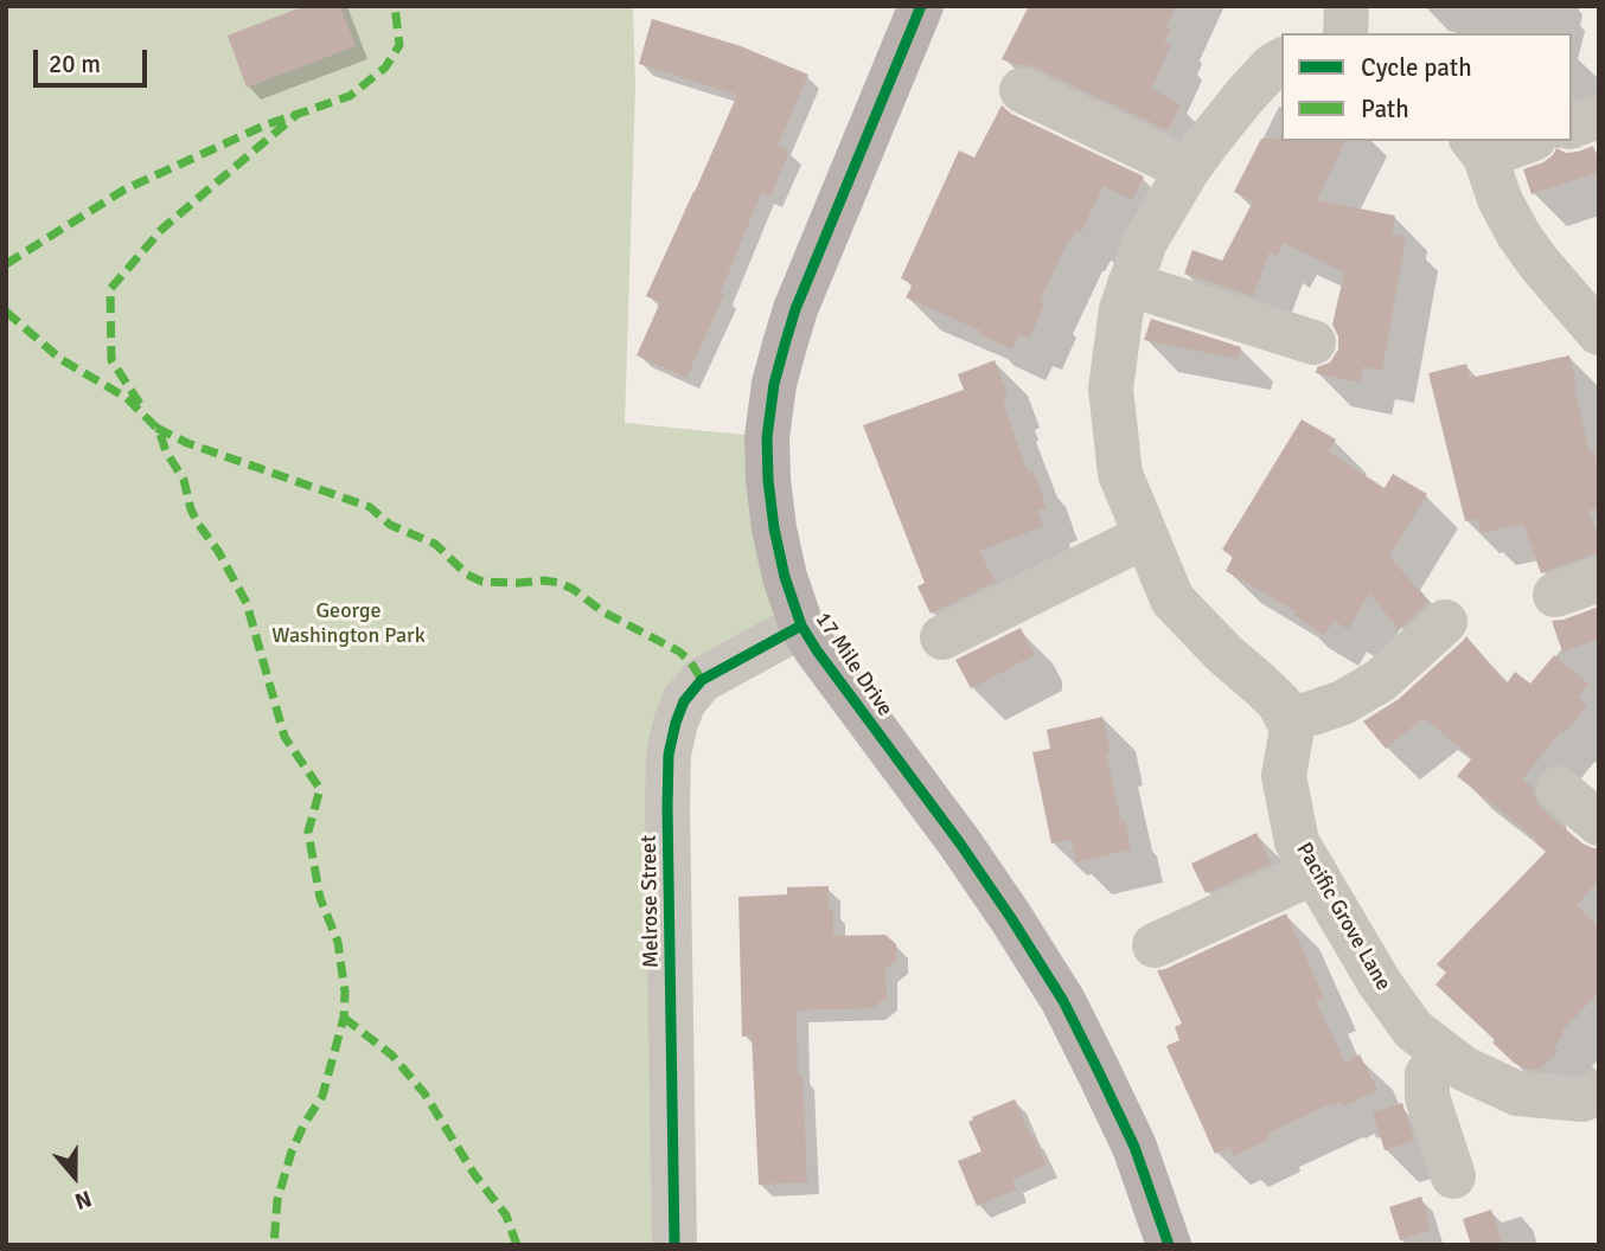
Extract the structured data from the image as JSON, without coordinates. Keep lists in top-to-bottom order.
{
  "streets": {
    "main road": ["17 Mile Drive"],
    "street": ["Melrose Street", "Pacific Grove Lane"]
  },
  "crossings": [
    ["17 Mile Drive", "Melrose Street"]
  ],
  "parks": ["George Washington Park"],
  "legend": ["Cycle path", "Path"],
  "scale_bar": "20 m",
  "north": "bottom"
}
